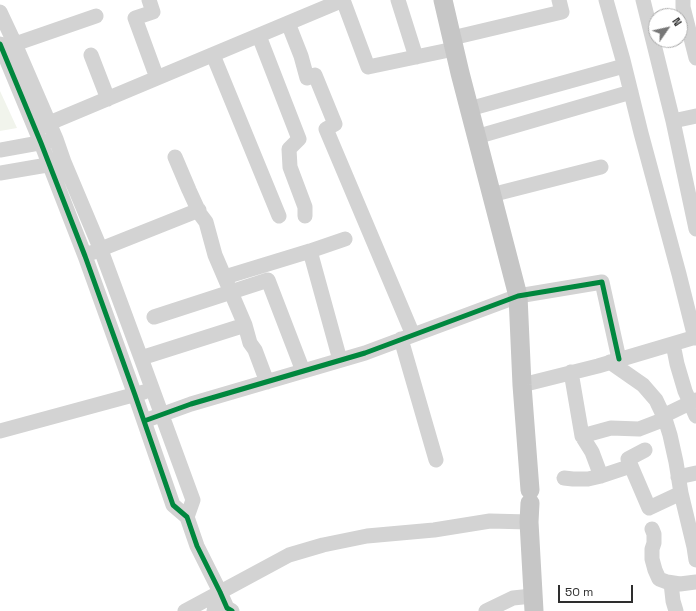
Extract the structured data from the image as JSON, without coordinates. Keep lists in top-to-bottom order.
{
  "scale_bar": "50 m",
  "north": "top right"
}
